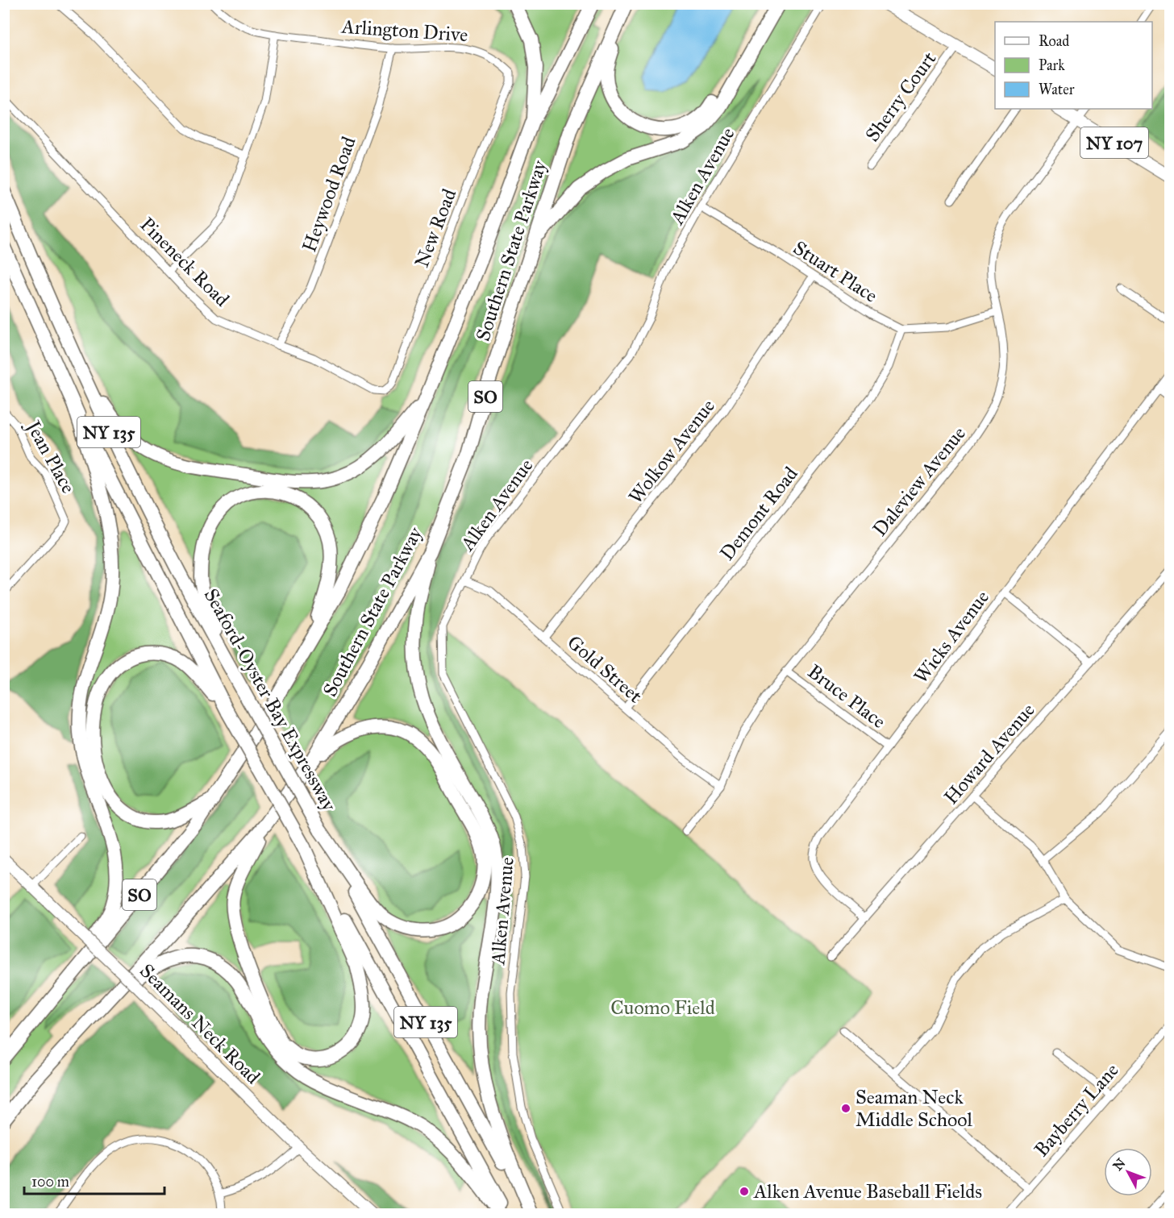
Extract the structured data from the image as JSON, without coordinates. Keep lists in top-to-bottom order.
{
  "streets": {
    "highway": [
      "Southern State Parkway",
      "SO",
      "NY 135",
      "Seaford-Oyster Bay Expressway"
    ],
    "main road": ["NY 107", "Seamans Neck Road"],
    "street": [
      "Arlington Drive",
      "Sherry Court",
      "Alken Avenue",
      "Heywood Road",
      "New Road",
      "Pineneck Road",
      "Stuart Place",
      "Wolkow Avenue",
      "Jean Place",
      "Daleview Avenue",
      "Demont Road",
      "Wicks Avenue",
      "Gold Street",
      "Bruce Place",
      "Howard Avenue",
      "Bayberry Lane"
    ]
  },
  "crossings": [
    ["Arlington Drive", "Heywood Road"],
    ["Arlington Drive", "New Road"],
    ["NY 107", "Daleview Avenue"],
    ["Alken Avenue", "Stuart Place"],
    ["Alken Avenue", "Gold Street"],
    ["Heywood Road", "Pineneck Road"],
    ["New Road", "Pineneck Road"],
    ["Stuart Place", "Wolkow Avenue"],
    ["Stuart Place", "Daleview Avenue"],
    ["Stuart Place", "Demont Road"],
    ["Wolkow Avenue", "Gold Street"],
    ["Daleview Avenue", "Gold Street"],
    ["Daleview Avenue", "Bruce Place"],
    ["Demont Road", "Gold Street"],
    ["Wicks Avenue", "Bruce Place"],
    ["Wicks Avenue", "Howard Avenue"]
  ],
  "parks": ["Cuomo Field"],
  "places": ["Seaman Neck Middle School", "Alken Avenue Baseball Fields"],
  "legend": ["Road", "Park", "Water"],
  "scale_bar": "100 m",
  "north": "top left"
}
